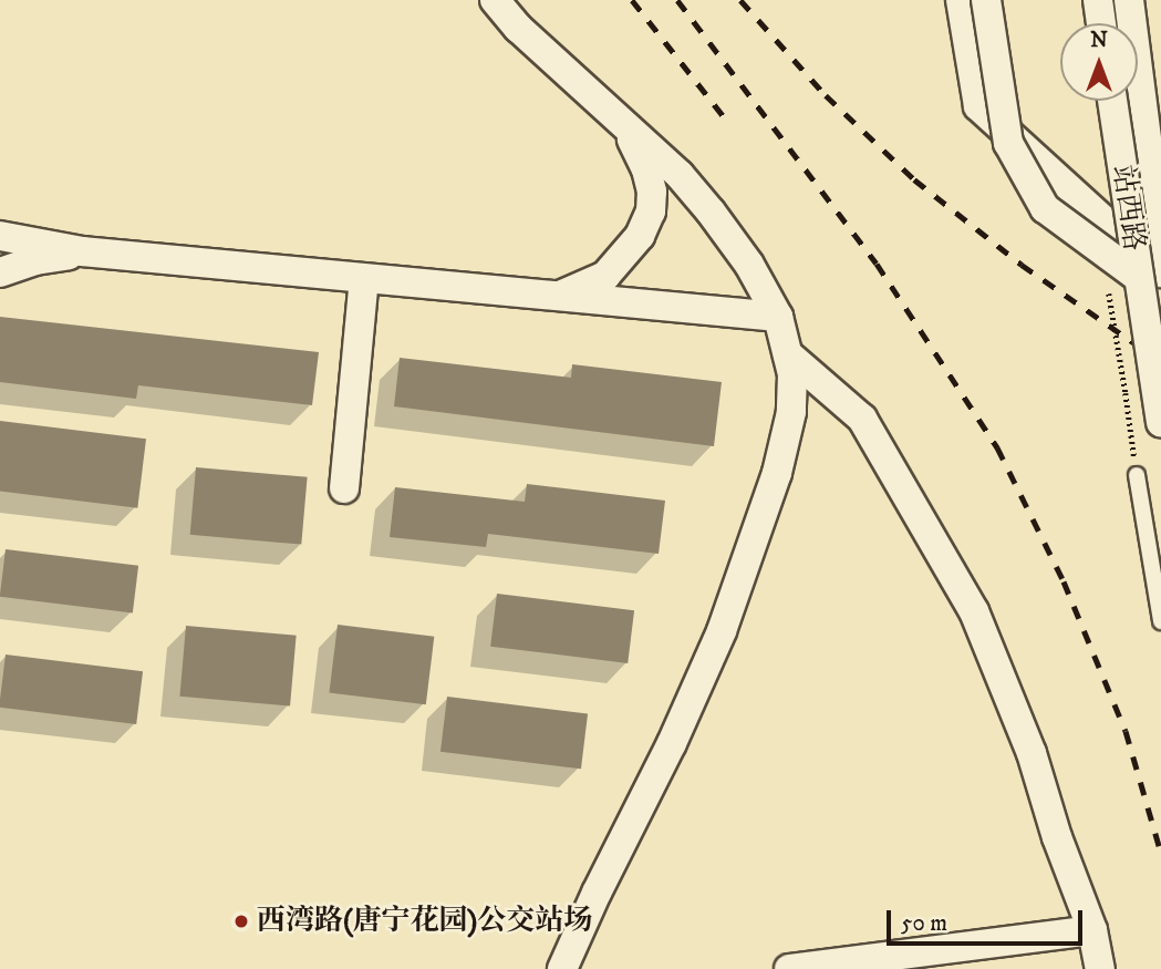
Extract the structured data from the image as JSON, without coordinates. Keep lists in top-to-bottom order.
{
  "streets": {
    "street": ["站西路"]
  },
  "places": ["西湾路(唐宁花园)公交站场"],
  "scale_bar": "50 m",
  "north": "top"
}
